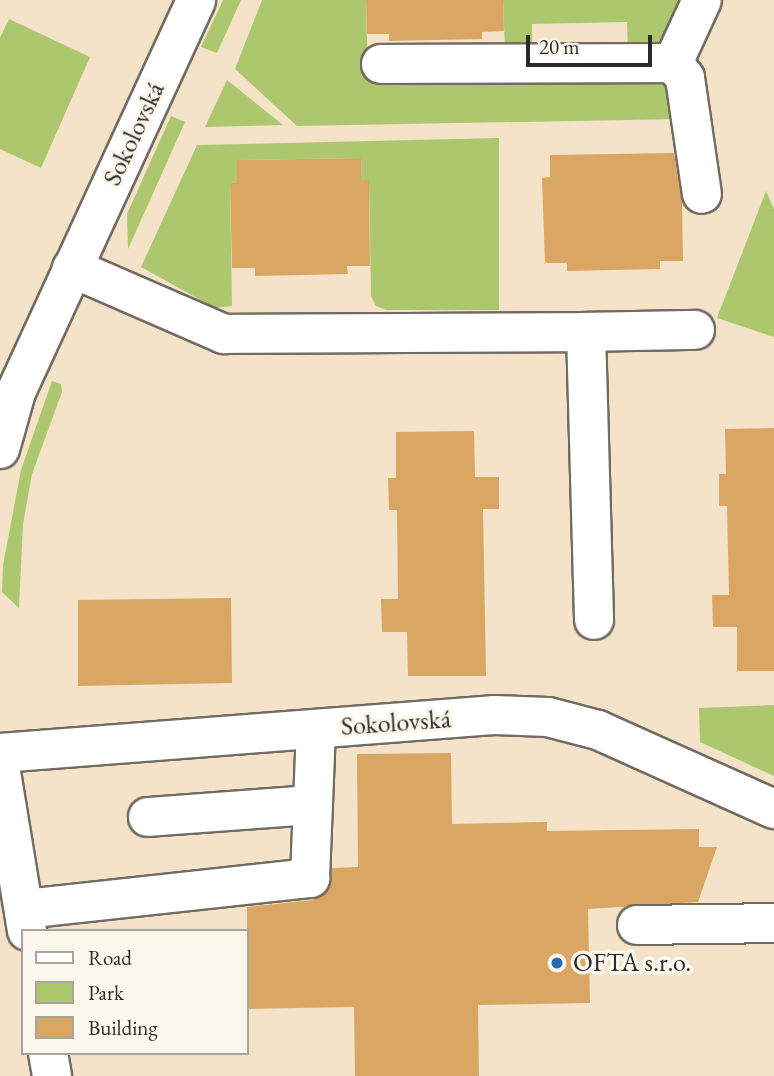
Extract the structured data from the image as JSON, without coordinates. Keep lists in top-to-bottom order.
{
  "streets": {
    "street": ["Sokolovská"]
  },
  "places": ["OFTA s.r.o."],
  "legend": ["Road", "Park", "Building"],
  "scale_bar": "20 m"
}
